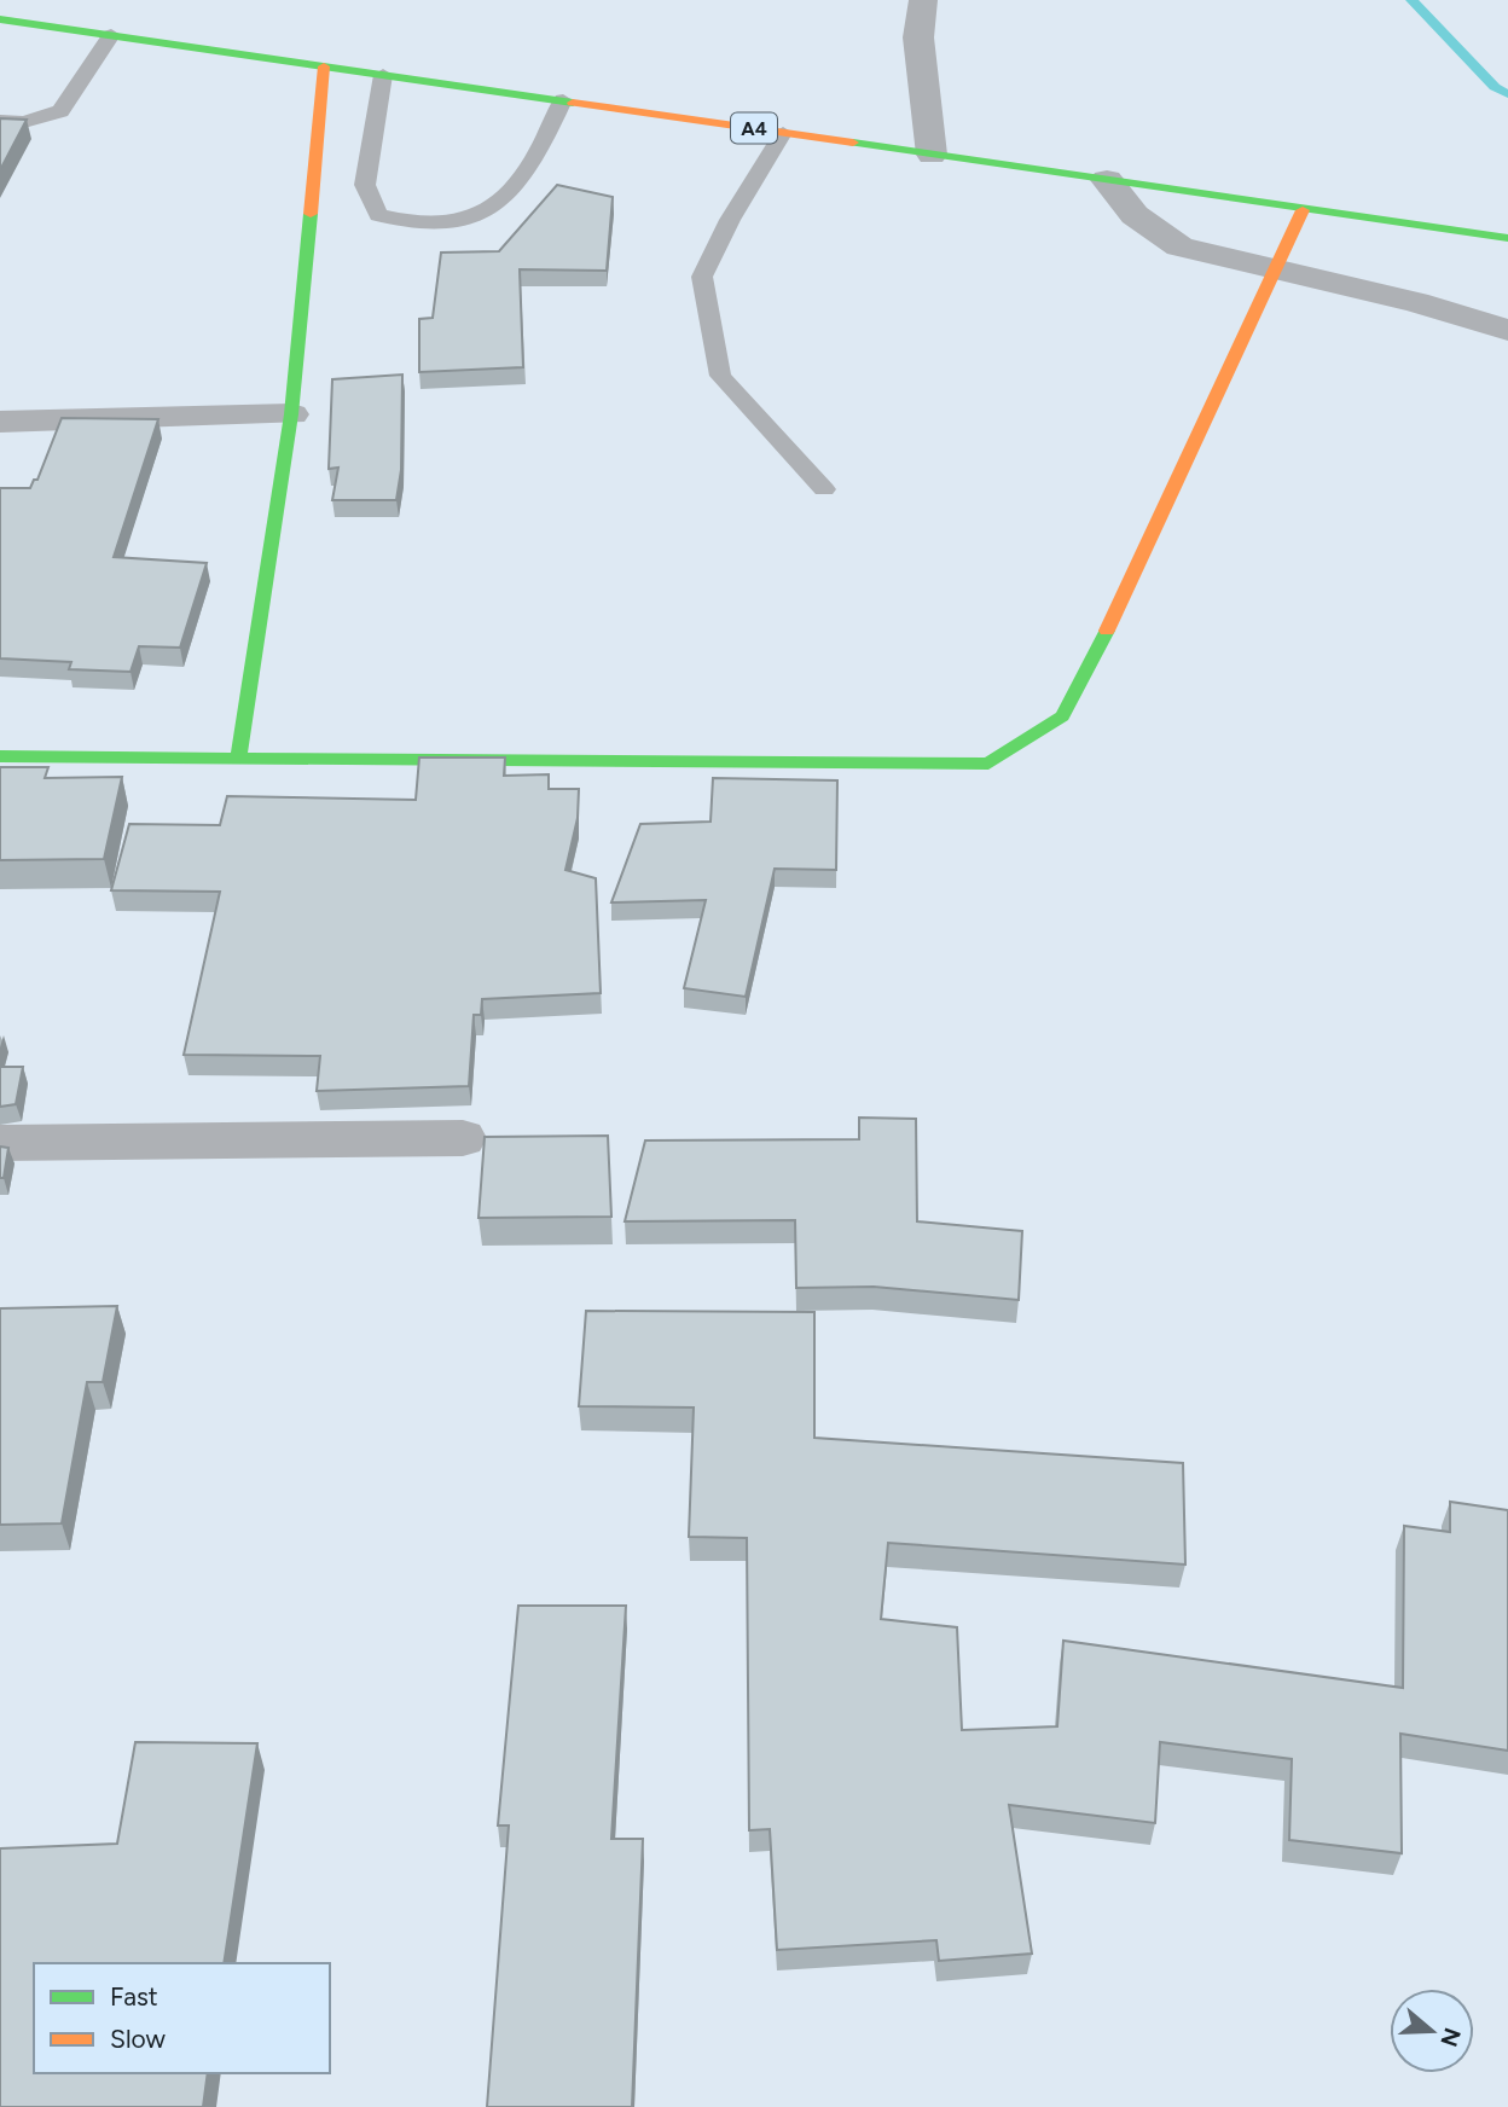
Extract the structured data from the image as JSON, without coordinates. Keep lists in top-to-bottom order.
{
  "streets": {
    "main road": ["A4"]
  },
  "legend": ["Fast", "Slow"],
  "north": "right"
}
